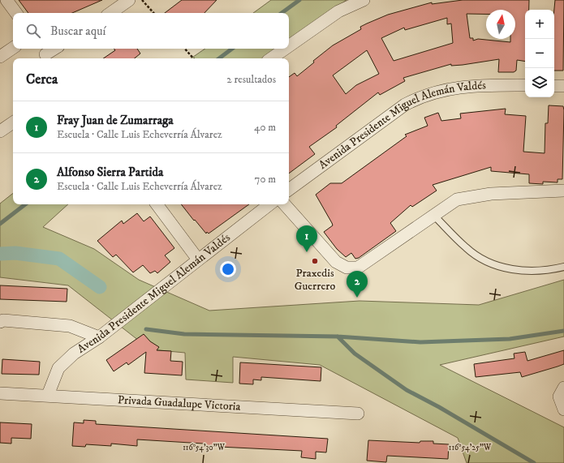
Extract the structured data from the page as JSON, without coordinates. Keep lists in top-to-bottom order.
{
  "streets": {
    "street": ["Avenida Presidente Miguel Alemán Valdés", "Privada Guadalupe Victoria"]
  },
  "crossings": [
    ["Avenida Presidente Miguel Alemán Valdés", "Privada Guadalupe Victoria"]
  ],
  "places": ["Praxedis Guerrero"],
  "north": "top",
  "page": {
    "map_buttons": ["+", "−"],
    "search": "Buscar aquí",
    "heading": ["Cerca", "2 resultados"],
    "list": [
      {
        "mark": "1",
        "name": "Fray Juan de Zumarraga",
        "note": "Escuela · Calle Luis Echeverría Álvarez",
        "value": "40 m"
      },
      {
        "mark": "2",
        "name": "Alfonso Sierra Partida",
        "note": "Escuela · Calle Luis Echeverría Álvarez",
        "value": "70 m"
      }
    ],
    "pins": ["1", "2"]
  },
  "coordinates": ["116°54'30\"W", "116°54'25\"W"]
}
